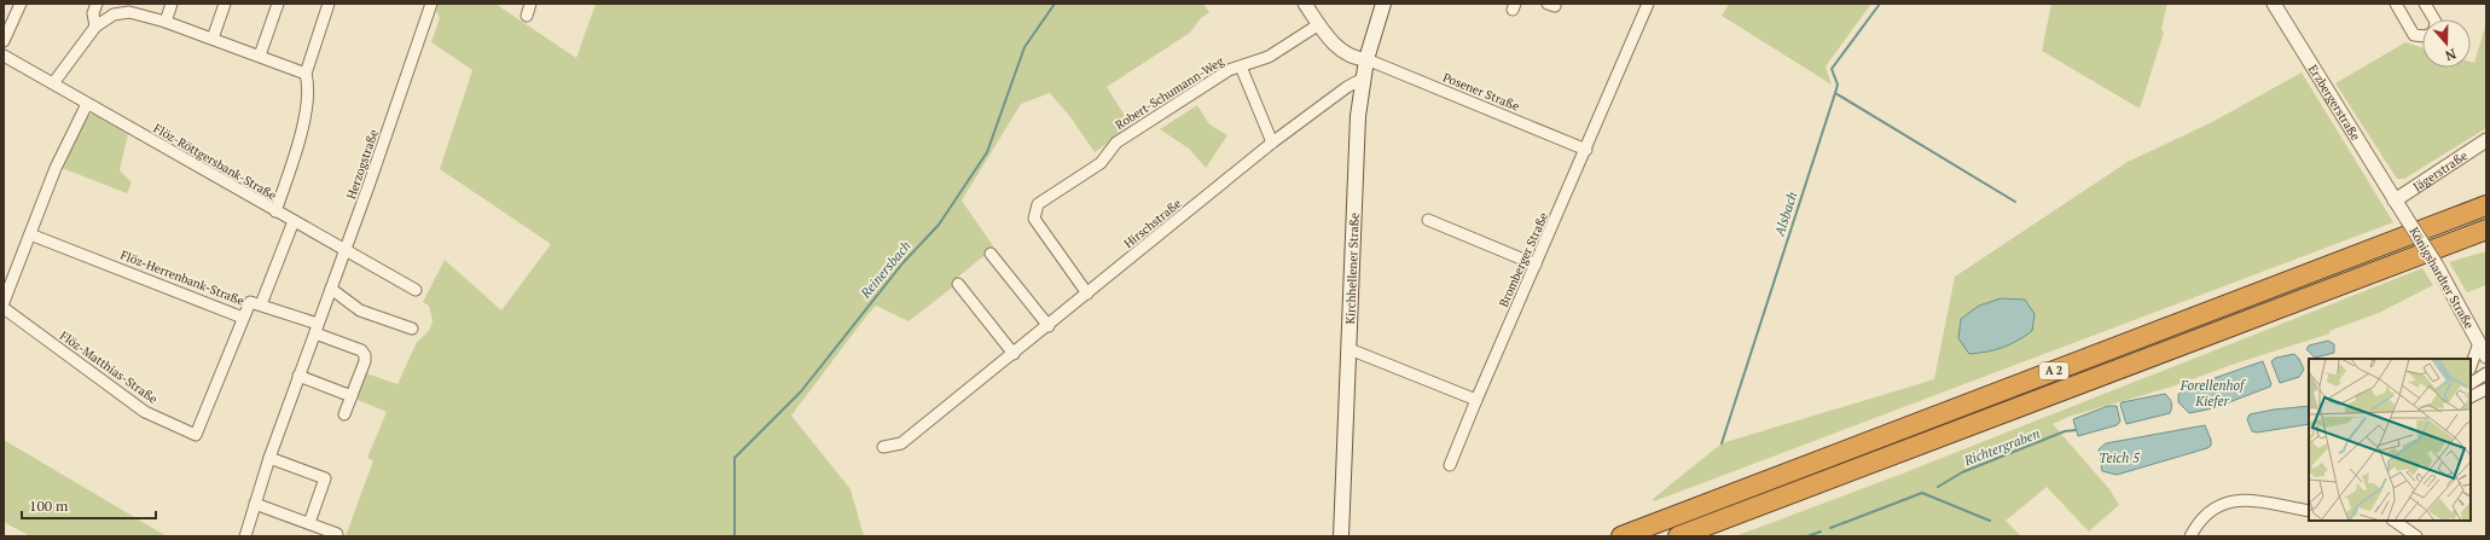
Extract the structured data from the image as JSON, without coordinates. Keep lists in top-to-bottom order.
{
  "streets": {
    "highway": ["A 2"],
    "main road": ["Kirchhellener Straße"],
    "street": [
      "Posener Straße",
      "Robert-Schumann-Weg",
      "Erzbergerstraße",
      "Flöz-Röttgersbank-Straße",
      "Herzogstraße",
      "Jägerstraße",
      "Hirschstraße",
      "Bromberger Straße",
      "Flöz-Herrenbank-Straße",
      "Königshardter Straße",
      "Flöz-Matthias-Straße"
    ]
  },
  "crossings": [
    ["Posener Straße", "Bromberger Straße"],
    ["Posener Straße", "Kirchhellener Straße"],
    ["Robert-Schumann-Weg", "Hirschstraße"],
    ["Erzbergerstraße", "Jägerstraße"],
    ["Erzbergerstraße", "Königshardter Straße"],
    ["Flöz-Röttgersbank-Straße", "Herzogstraße"],
    ["Herzogstraße", "Flöz-Herrenbank-Straße"],
    ["Jägerstraße", "Königshardter Straße"],
    ["Hirschstraße", "Kirchhellener Straße"],
    ["Flöz-Herrenbank-Straße", "Flöz-Matthias-Straße"]
  ],
  "water": [
    "Alsbach",
    "Reinersbach",
    "Forellenhof Kiefer",
    "Richtergraben",
    "Teich 5"
  ],
  "scale_bar": "100 m",
  "north": "bottom"
}
